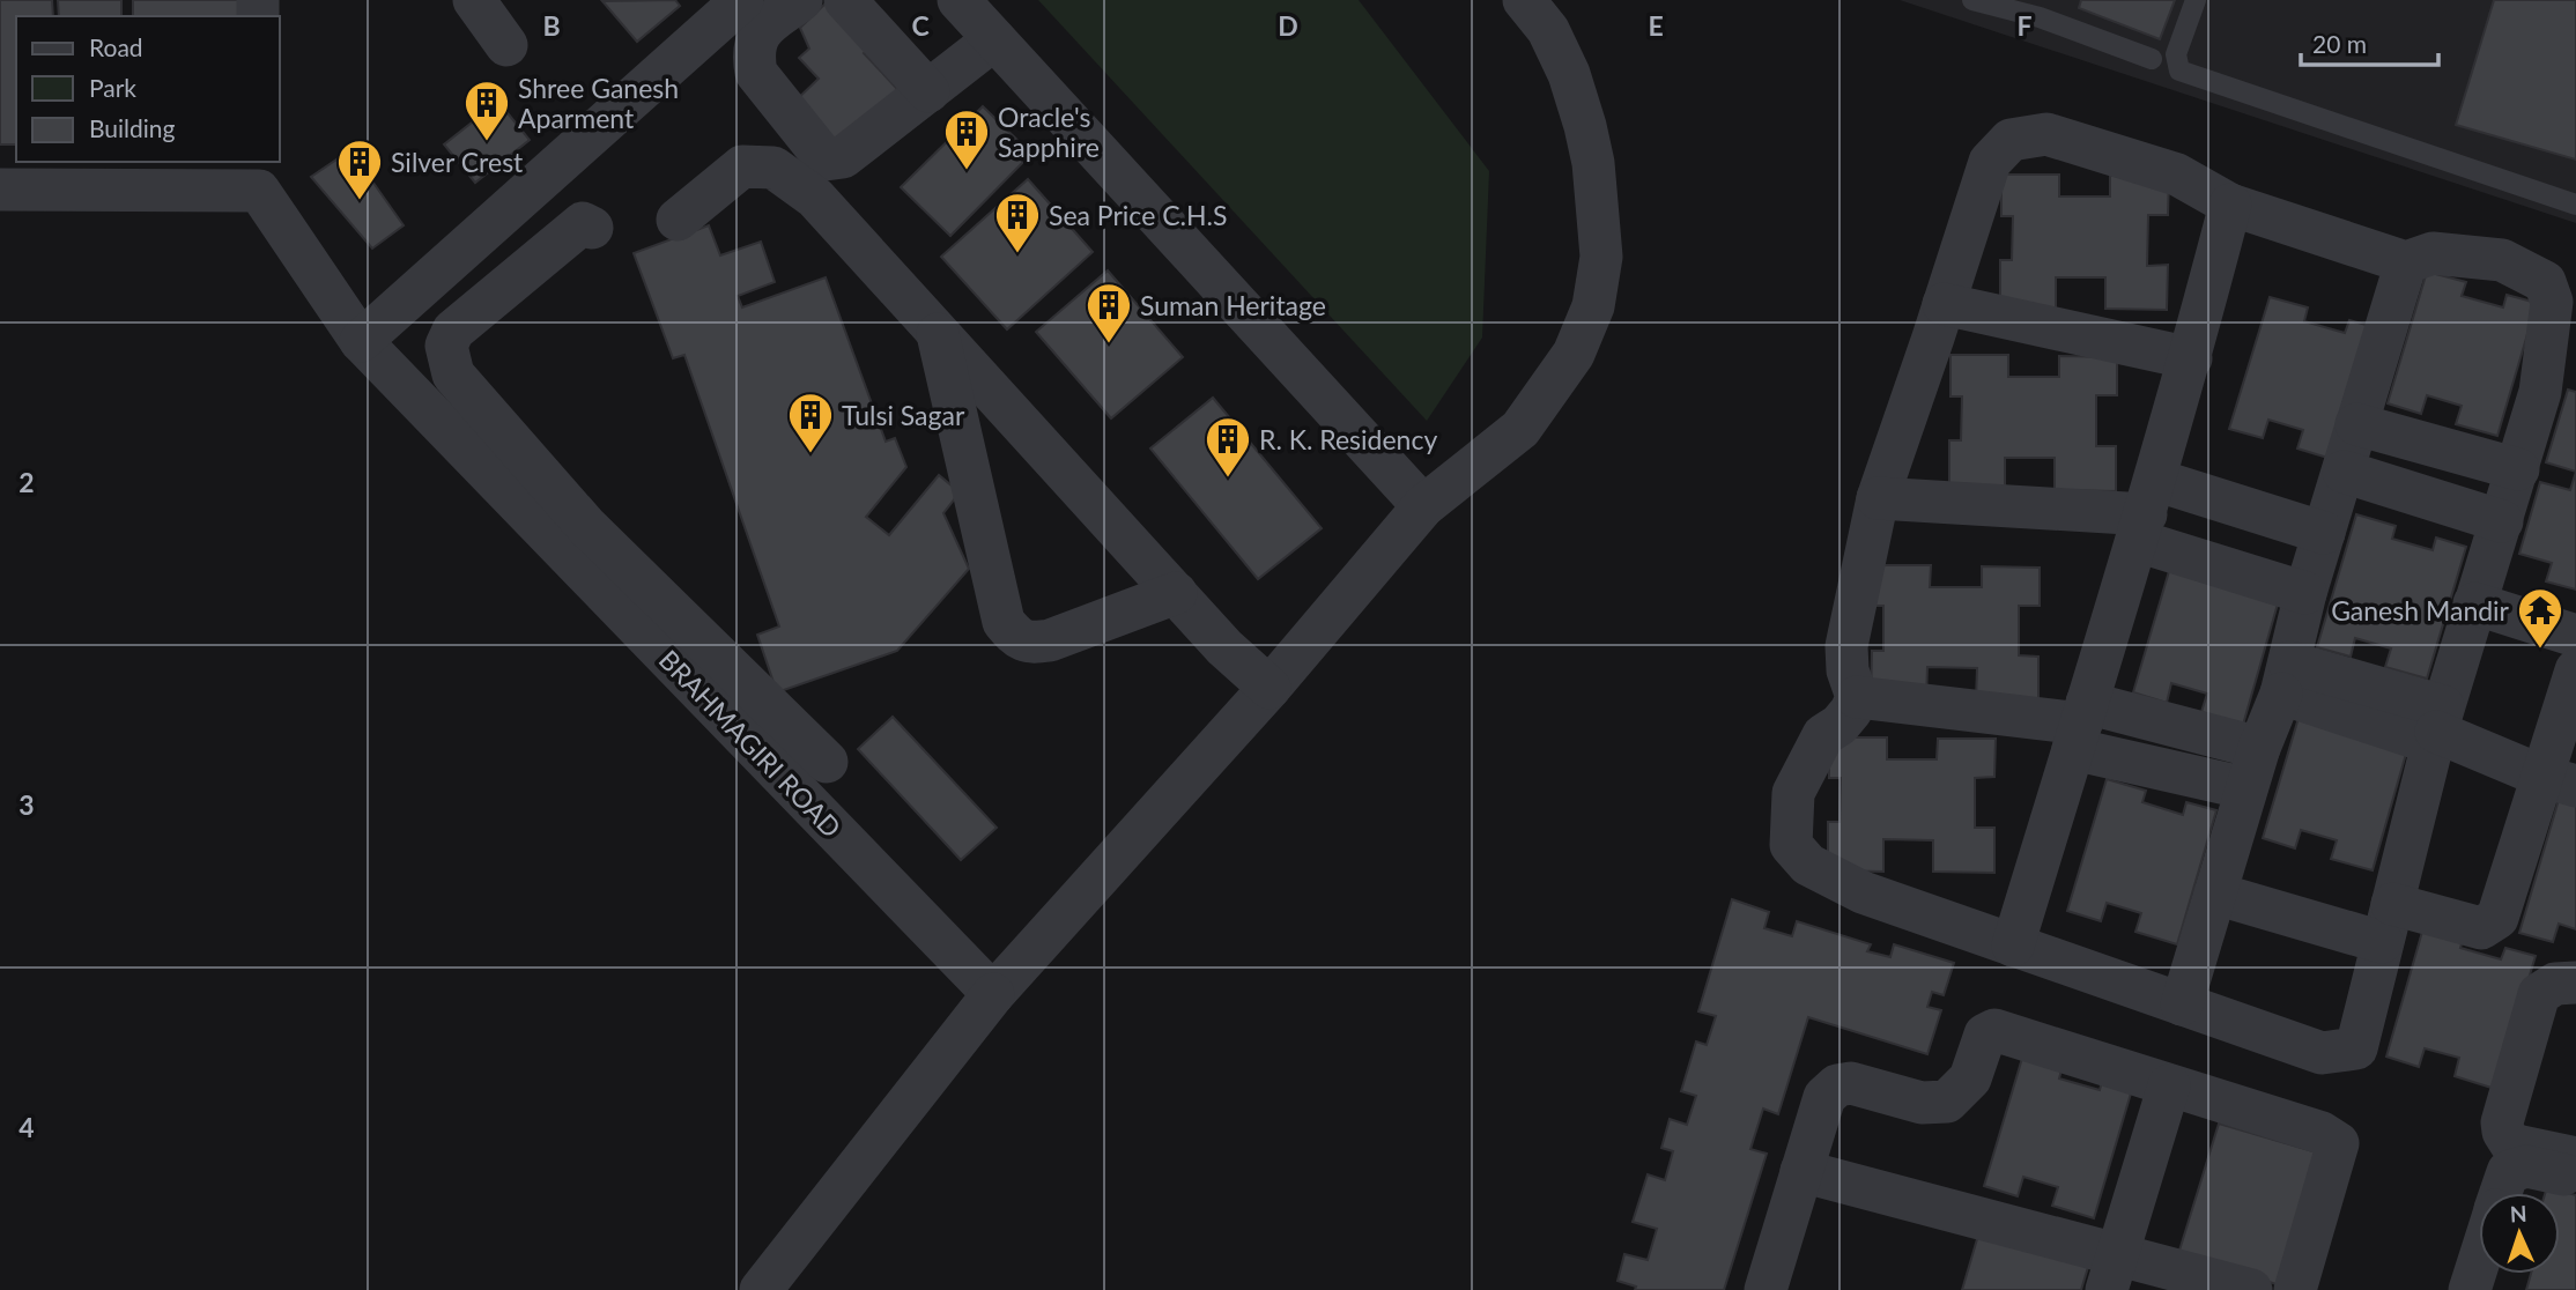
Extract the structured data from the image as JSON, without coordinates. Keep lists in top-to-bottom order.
{
  "streets": {
    "street": ["BRAHMAGIRI ROAD"]
  },
  "places": {
    "building": [
      "Shree Ganesh Aparment",
      "Oracle's Sapphire",
      "Silver Crest",
      "Sea Price C.H.S",
      "Suman Heritage",
      "Tulsi Sagar",
      "R. K. Residency"
    ],
    "temple": ["Ganesh Mandir"]
  },
  "legend": ["Road", "Park", "Building"],
  "scale_bar": "20 m",
  "north": "top",
  "grid": {
    "columns": [
      "B",
      "C",
      "D",
      "E",
      "F"
    ],
    "rows": ["2", "3", "4"]
  }
}
